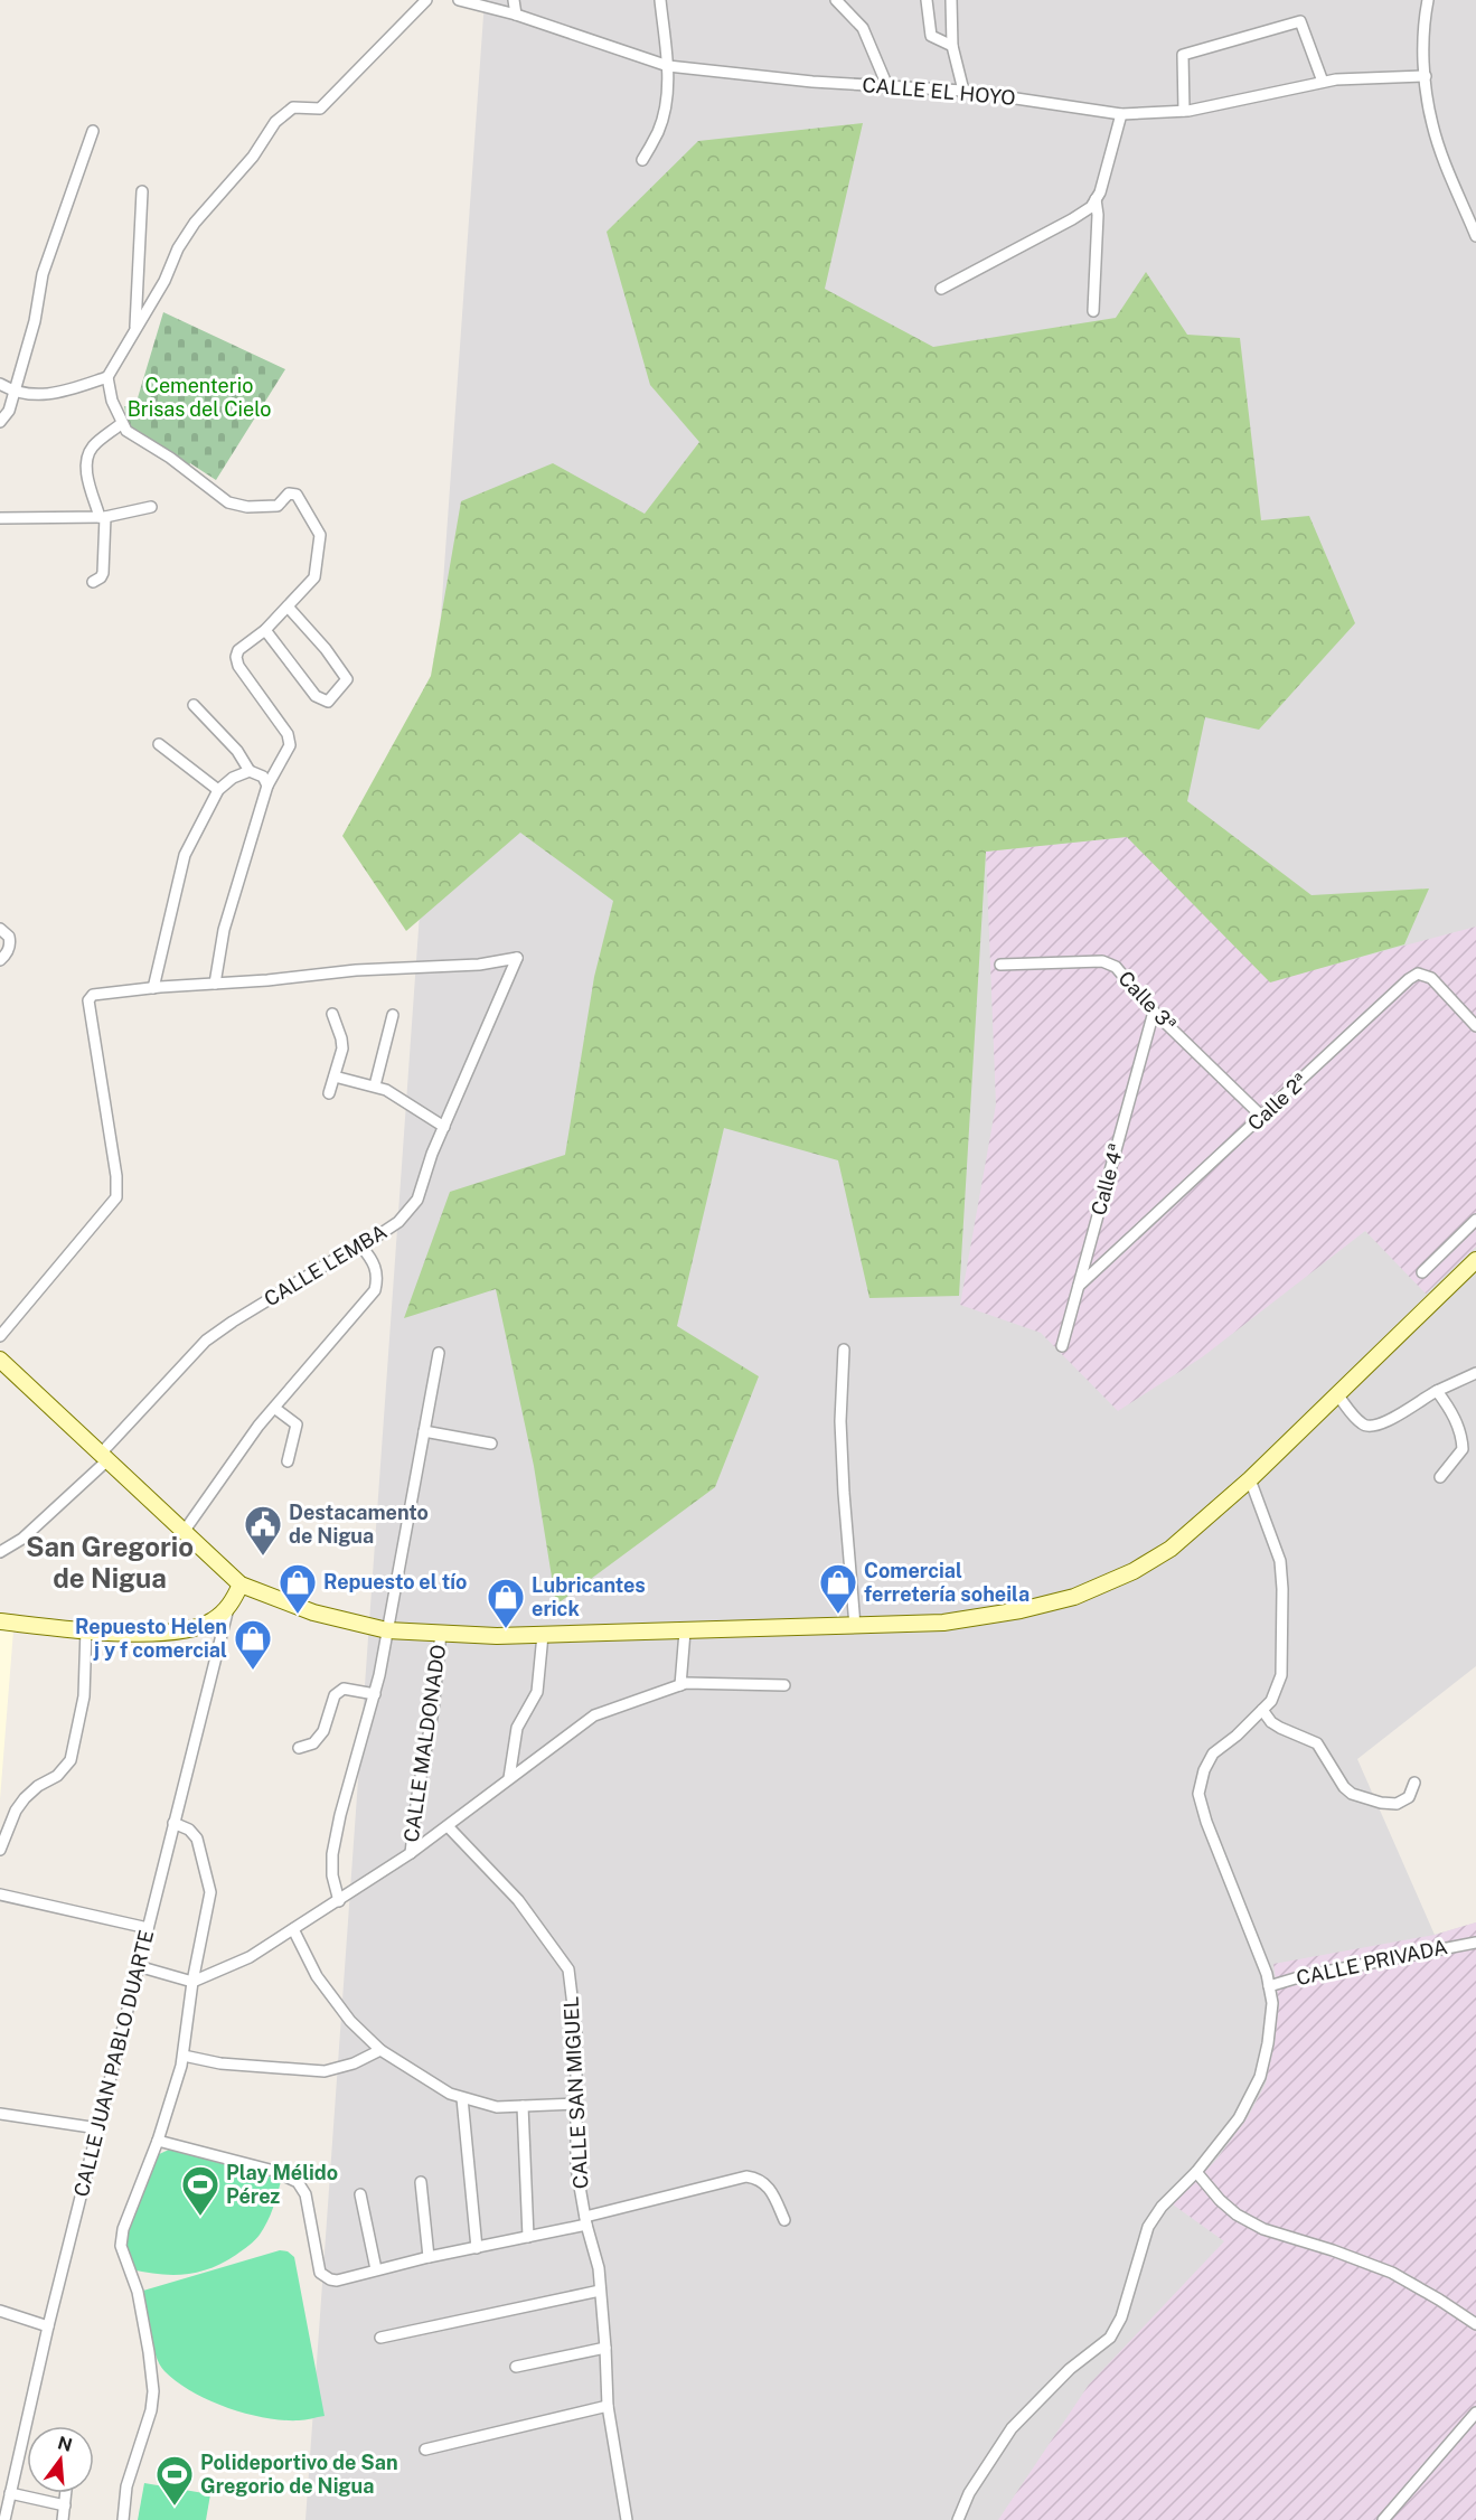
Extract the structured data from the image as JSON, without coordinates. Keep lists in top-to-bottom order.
{
  "streets": {
    "street": [
      "CALLE EL HOYO",
      "Calle 3ª",
      "Calle 2ª",
      "Calle 4ª",
      "CALLE LEMBA",
      "CALLE MALDONADO",
      "CALLE PRIVADA",
      "CALLE JUAN PABLO DUARTE",
      "CALLE SAN MIGUEL"
    ]
  },
  "crossings": [
    ["Calle 3ª", "Calle 2ª"],
    ["Calle 3ª", "Calle 4ª"],
    ["Calle 2ª", "Calle 4ª"]
  ],
  "districts": ["San Gregorio de Nigua"],
  "parks": ["Cementerio Brisas del Cielo"],
  "places": {
    "public building": ["Destacamento de Nigua"],
    "shop": [
      "Repuesto el tío",
      "Comercial ferretería soheila",
      "Lubricantes erick",
      "Repuesto Helen j y f comercial"
    ],
    "sports": ["Play Mélido Pérez", "Polideportivo de San Gregorio de Nigua"]
  },
  "north": "top"
}
